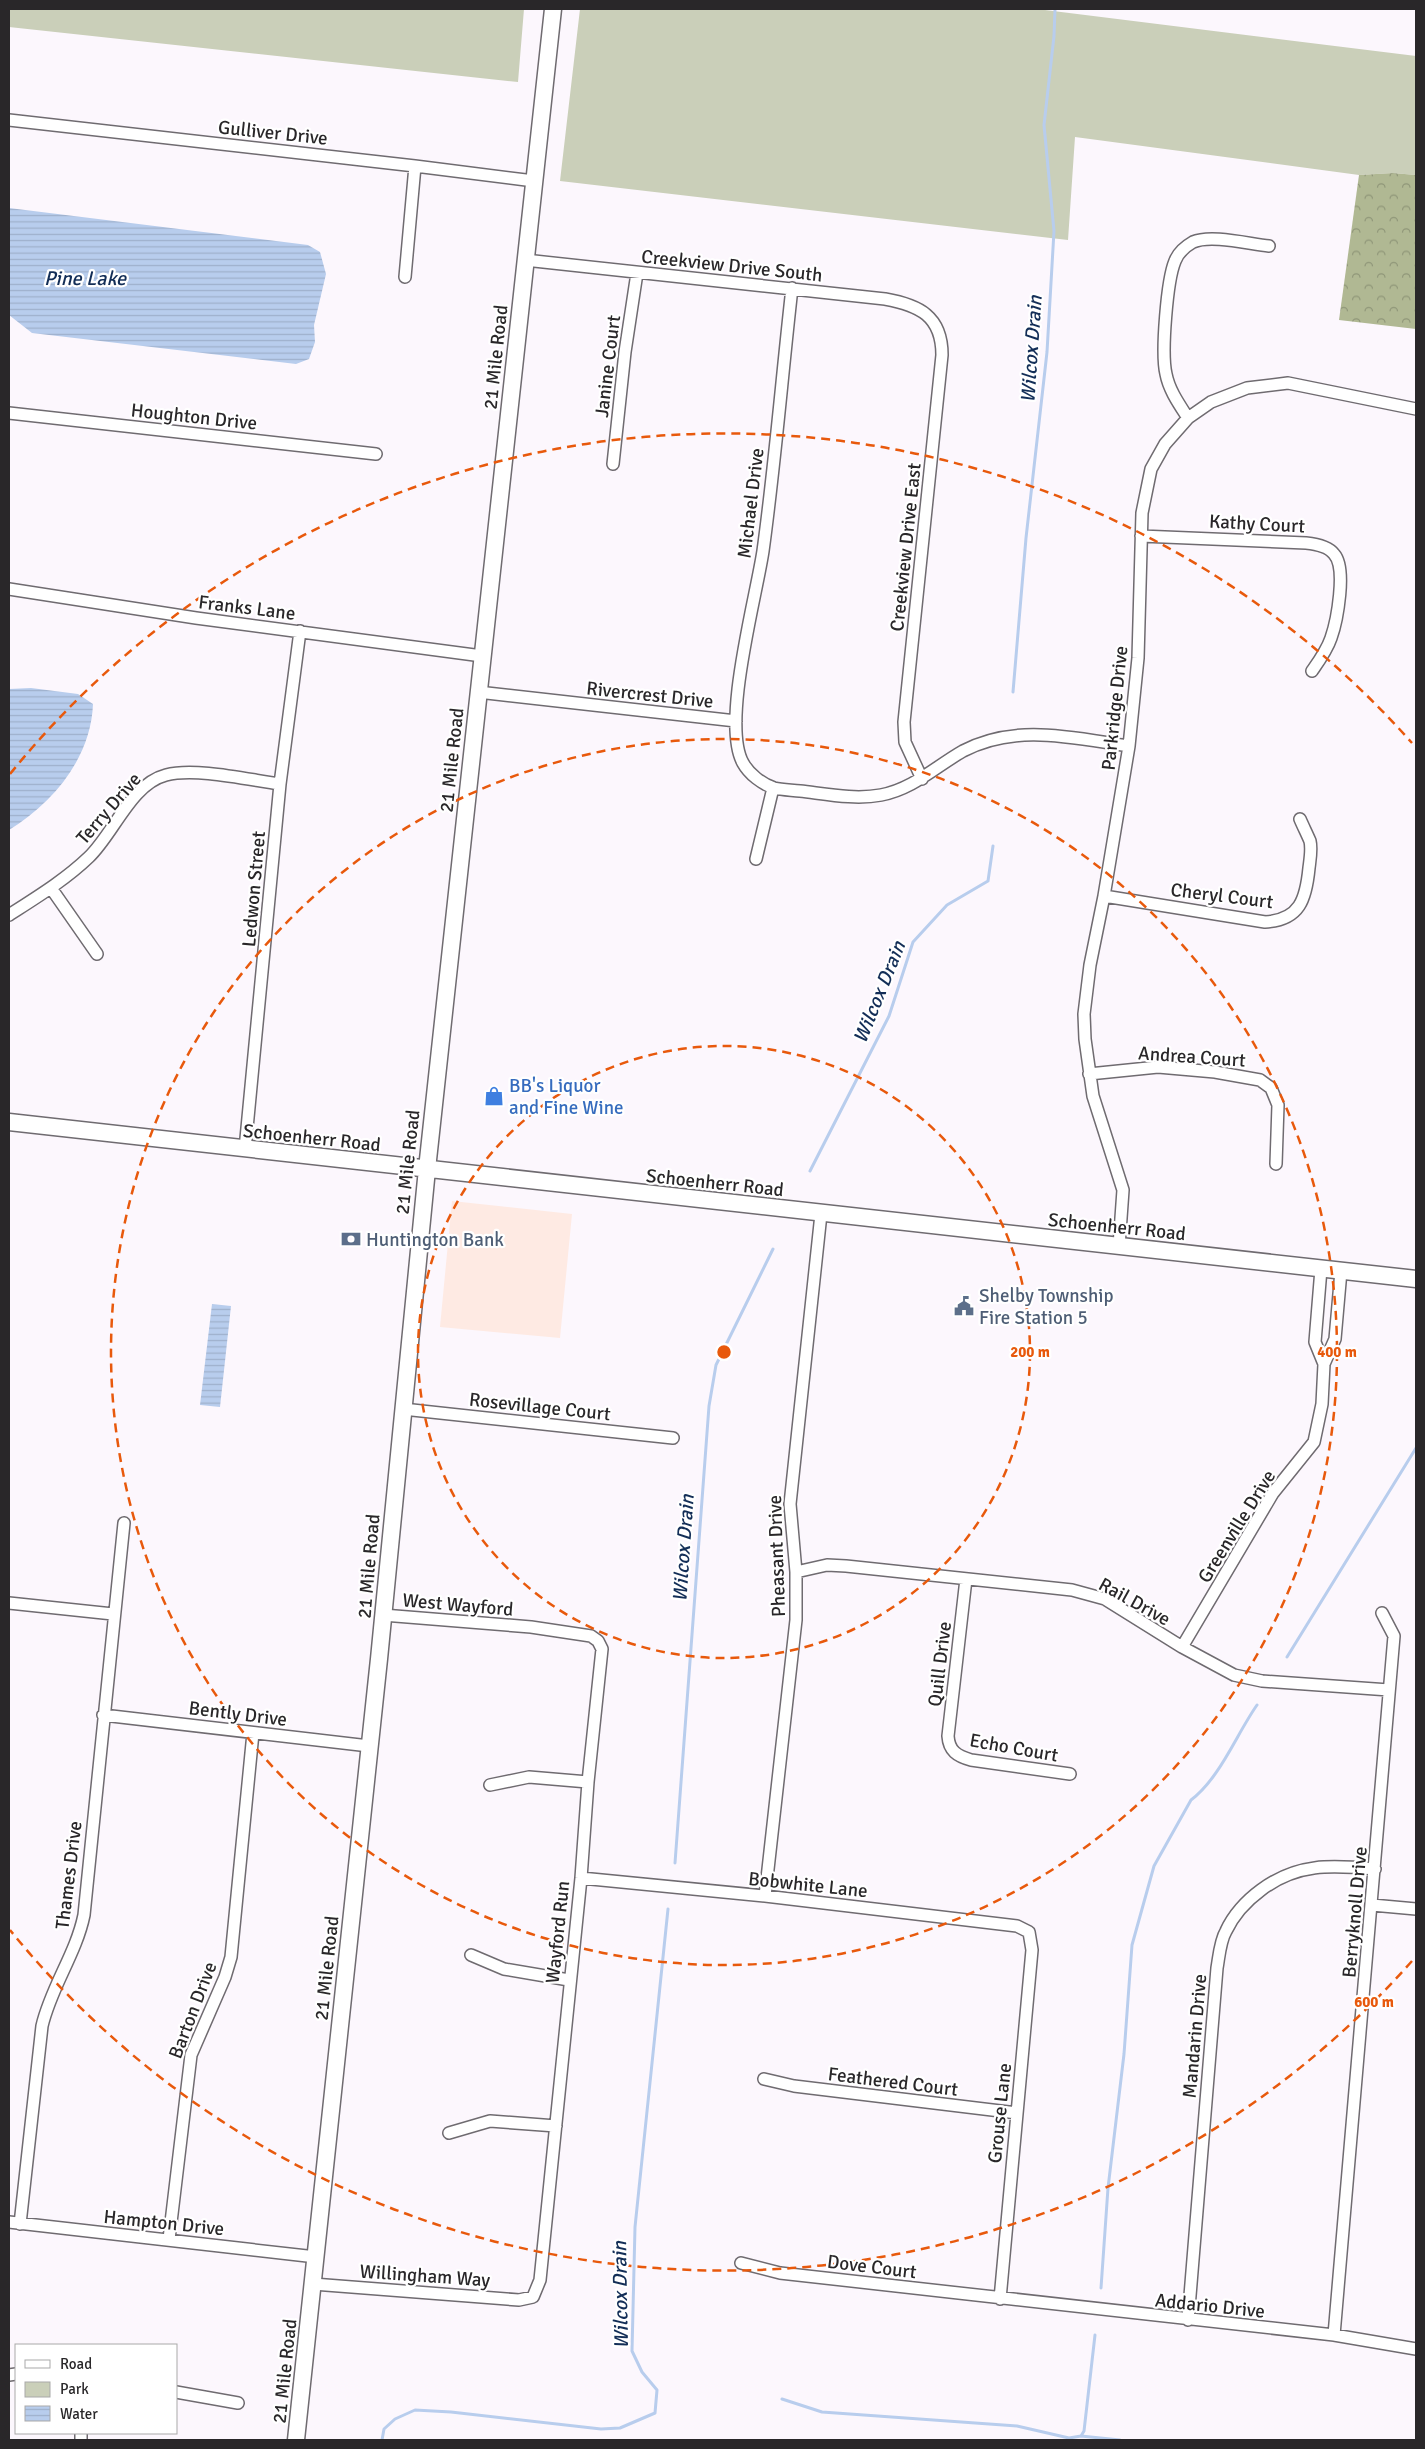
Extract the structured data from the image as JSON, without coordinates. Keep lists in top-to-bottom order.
{
  "streets": {
    "street": [
      "Gulliver Drive",
      "Creekview Drive South",
      "21 Mile Road",
      "Janine Court",
      "Houghton Drive",
      "Michael Drive",
      "Kathy Court",
      "Creekview Drive East",
      "Franks Lane",
      "Rivercrest Drive",
      "Parkridge Drive",
      "Terry Drive",
      "Ledwon Street",
      "Cheryl Court",
      "Andrea Court",
      "Schoenherr Road",
      "Rosevillage Court",
      "Greenville Drive",
      "Pheasant Drive",
      "Rail Drive",
      "West Wayford",
      "Quill Drive",
      "Bently Drive",
      "Echo Court",
      "Thames Drive",
      "Bobwhite Lane",
      "Berryknoll Drive",
      "Wayford Run",
      "Barton Drive",
      "Mandarin Drive",
      "Feathered Court",
      "Grouse Lane",
      "Hampton Drive",
      "Dove Court",
      "Willingham Way",
      "Addario Drive"
    ]
  },
  "crossings": [
    ["Gulliver Drive", "21 Mile Road"],
    ["Creekview Drive South", "21 Mile Road"],
    ["Creekview Drive South", "Janine Court"],
    ["Creekview Drive South", "Michael Drive"],
    ["Creekview Drive South", "Creekview Drive East"],
    ["21 Mile Road", "Franks Lane"],
    ["21 Mile Road", "Rivercrest Drive"],
    ["21 Mile Road", "Schoenherr Road"],
    ["21 Mile Road", "Rosevillage Court"],
    ["21 Mile Road", "West Wayford"],
    ["21 Mile Road", "Bently Drive"],
    ["21 Mile Road", "Hampton Drive"],
    ["21 Mile Road", "Willingham Way"],
    ["Michael Drive", "Rivercrest Drive"],
    ["Kathy Court", "Parkridge Drive"],
    ["Franks Lane", "Ledwon Street"],
    ["Parkridge Drive", "Cheryl Court"],
    ["Parkridge Drive", "Andrea Court"],
    ["Parkridge Drive", "Schoenherr Road"],
    ["Terry Drive", "Ledwon Street"],
    ["Ledwon Street", "Schoenherr Road"],
    ["Schoenherr Road", "Greenville Drive"],
    ["Schoenherr Road", "Pheasant Drive"],
    ["Greenville Drive", "Rail Drive"],
    ["Pheasant Drive", "Rail Drive"],
    ["Pheasant Drive", "Bobwhite Lane"],
    ["Rail Drive", "Quill Drive"],
    ["Rail Drive", "Berryknoll Drive"],
    ["West Wayford", "Wayford Run"],
    ["Quill Drive", "Echo Court"],
    ["Bently Drive", "Thames Drive"],
    ["Bently Drive", "Barton Drive"],
    ["Thames Drive", "Hampton Drive"],
    ["Bobwhite Lane", "Wayford Run"],
    ["Bobwhite Lane", "Grouse Lane"],
    ["Berryknoll Drive", "Mandarin Drive"],
    ["Berryknoll Drive", "Addario Drive"],
    ["Wayford Run", "Willingham Way"],
    ["Barton Drive", "Hampton Drive"],
    ["Mandarin Drive", "Addario Drive"],
    ["Feathered Court", "Grouse Lane"],
    ["Grouse Lane", "Dove Court"],
    ["Grouse Lane", "Addario Drive"],
    ["Dove Court", "Addario Drive"]
  ],
  "water": ["Pine Lake", "Wilcox Drain"],
  "places": {
    "shop": ["BB's Liquor and Fine Wine"],
    "bank": ["Huntington Bank"],
    "public building": ["Shelby Township Fire Station 5"]
  },
  "legend": ["Road", "Park", "Water"],
  "rings": ["200 m", "400 m", "600 m"]
}
